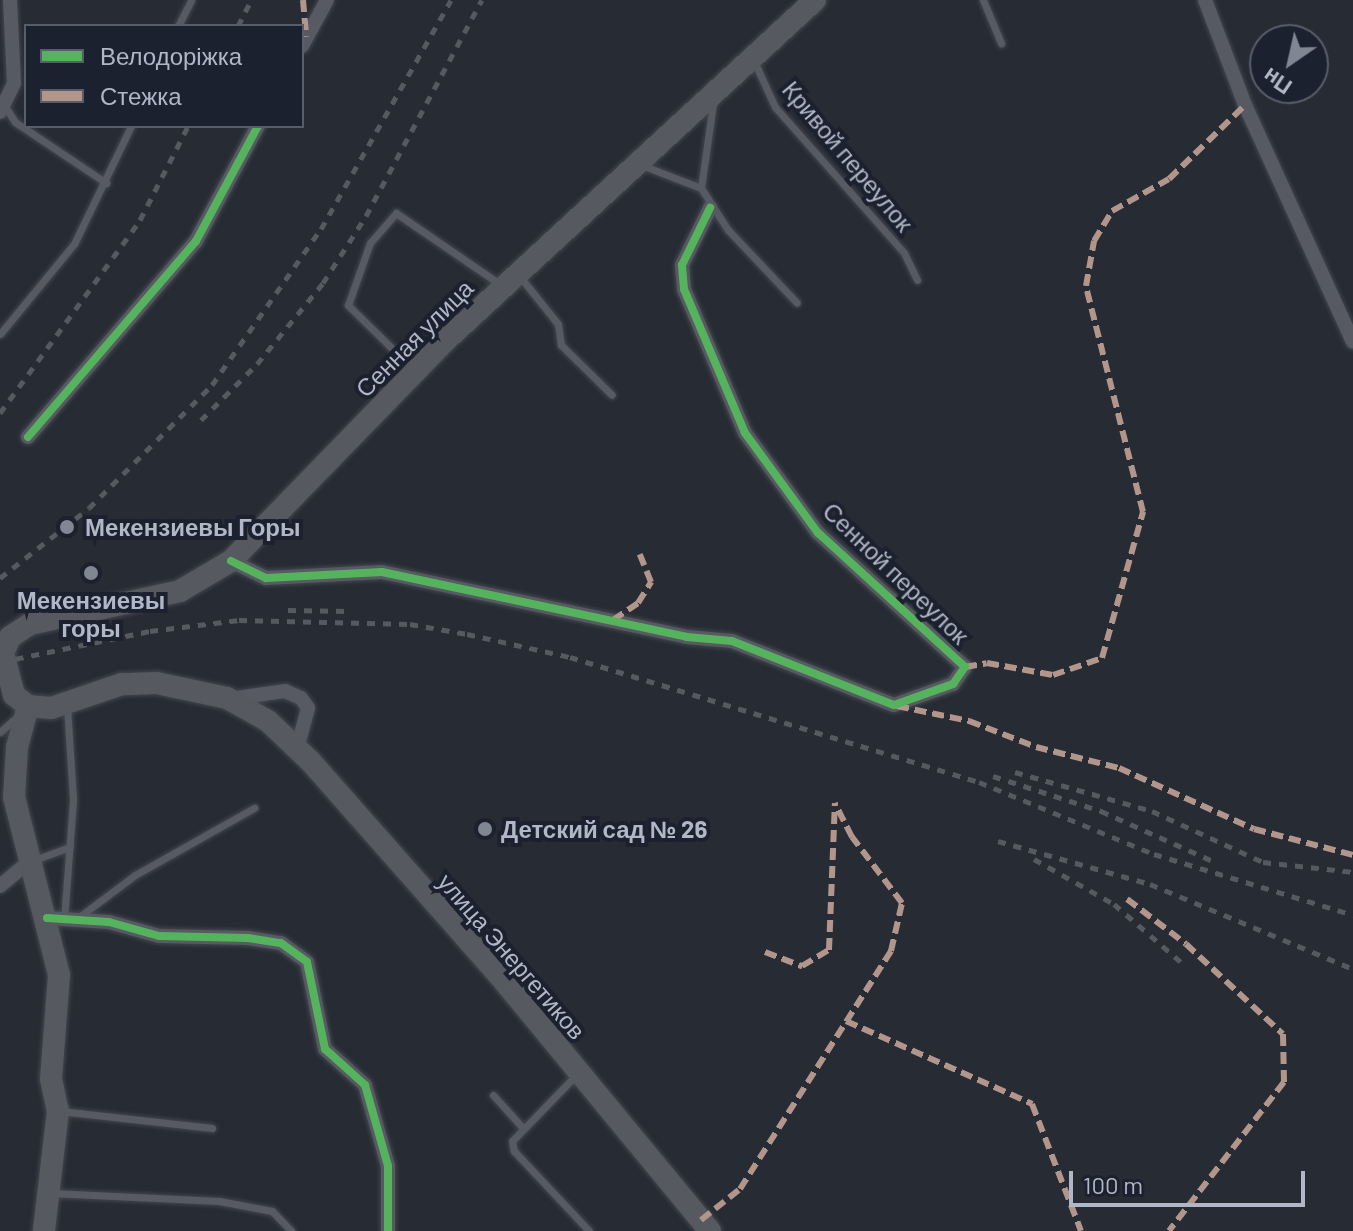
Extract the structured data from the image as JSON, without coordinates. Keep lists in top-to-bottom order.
{
  "streets": {
    "main road": ["Сенная улица", "улица Энергетиков"],
    "street": ["Сенной переулок"],
    "lane": ["Кривой переулок"]
  },
  "crossings": [
    ["Кривой переулок", "Сенная улица"],
    ["Сенная улица", "Сенной переулок"],
    ["Сенная улица", "улица Энергетиков"]
  ],
  "places": ["Мекензиевы Горы", "Мекензиевы горы", "Детский сад № 26"],
  "legend": ["Велодоріжка", "Стежка"],
  "scale_bar": "100 m",
  "north": "bottom left"
}
